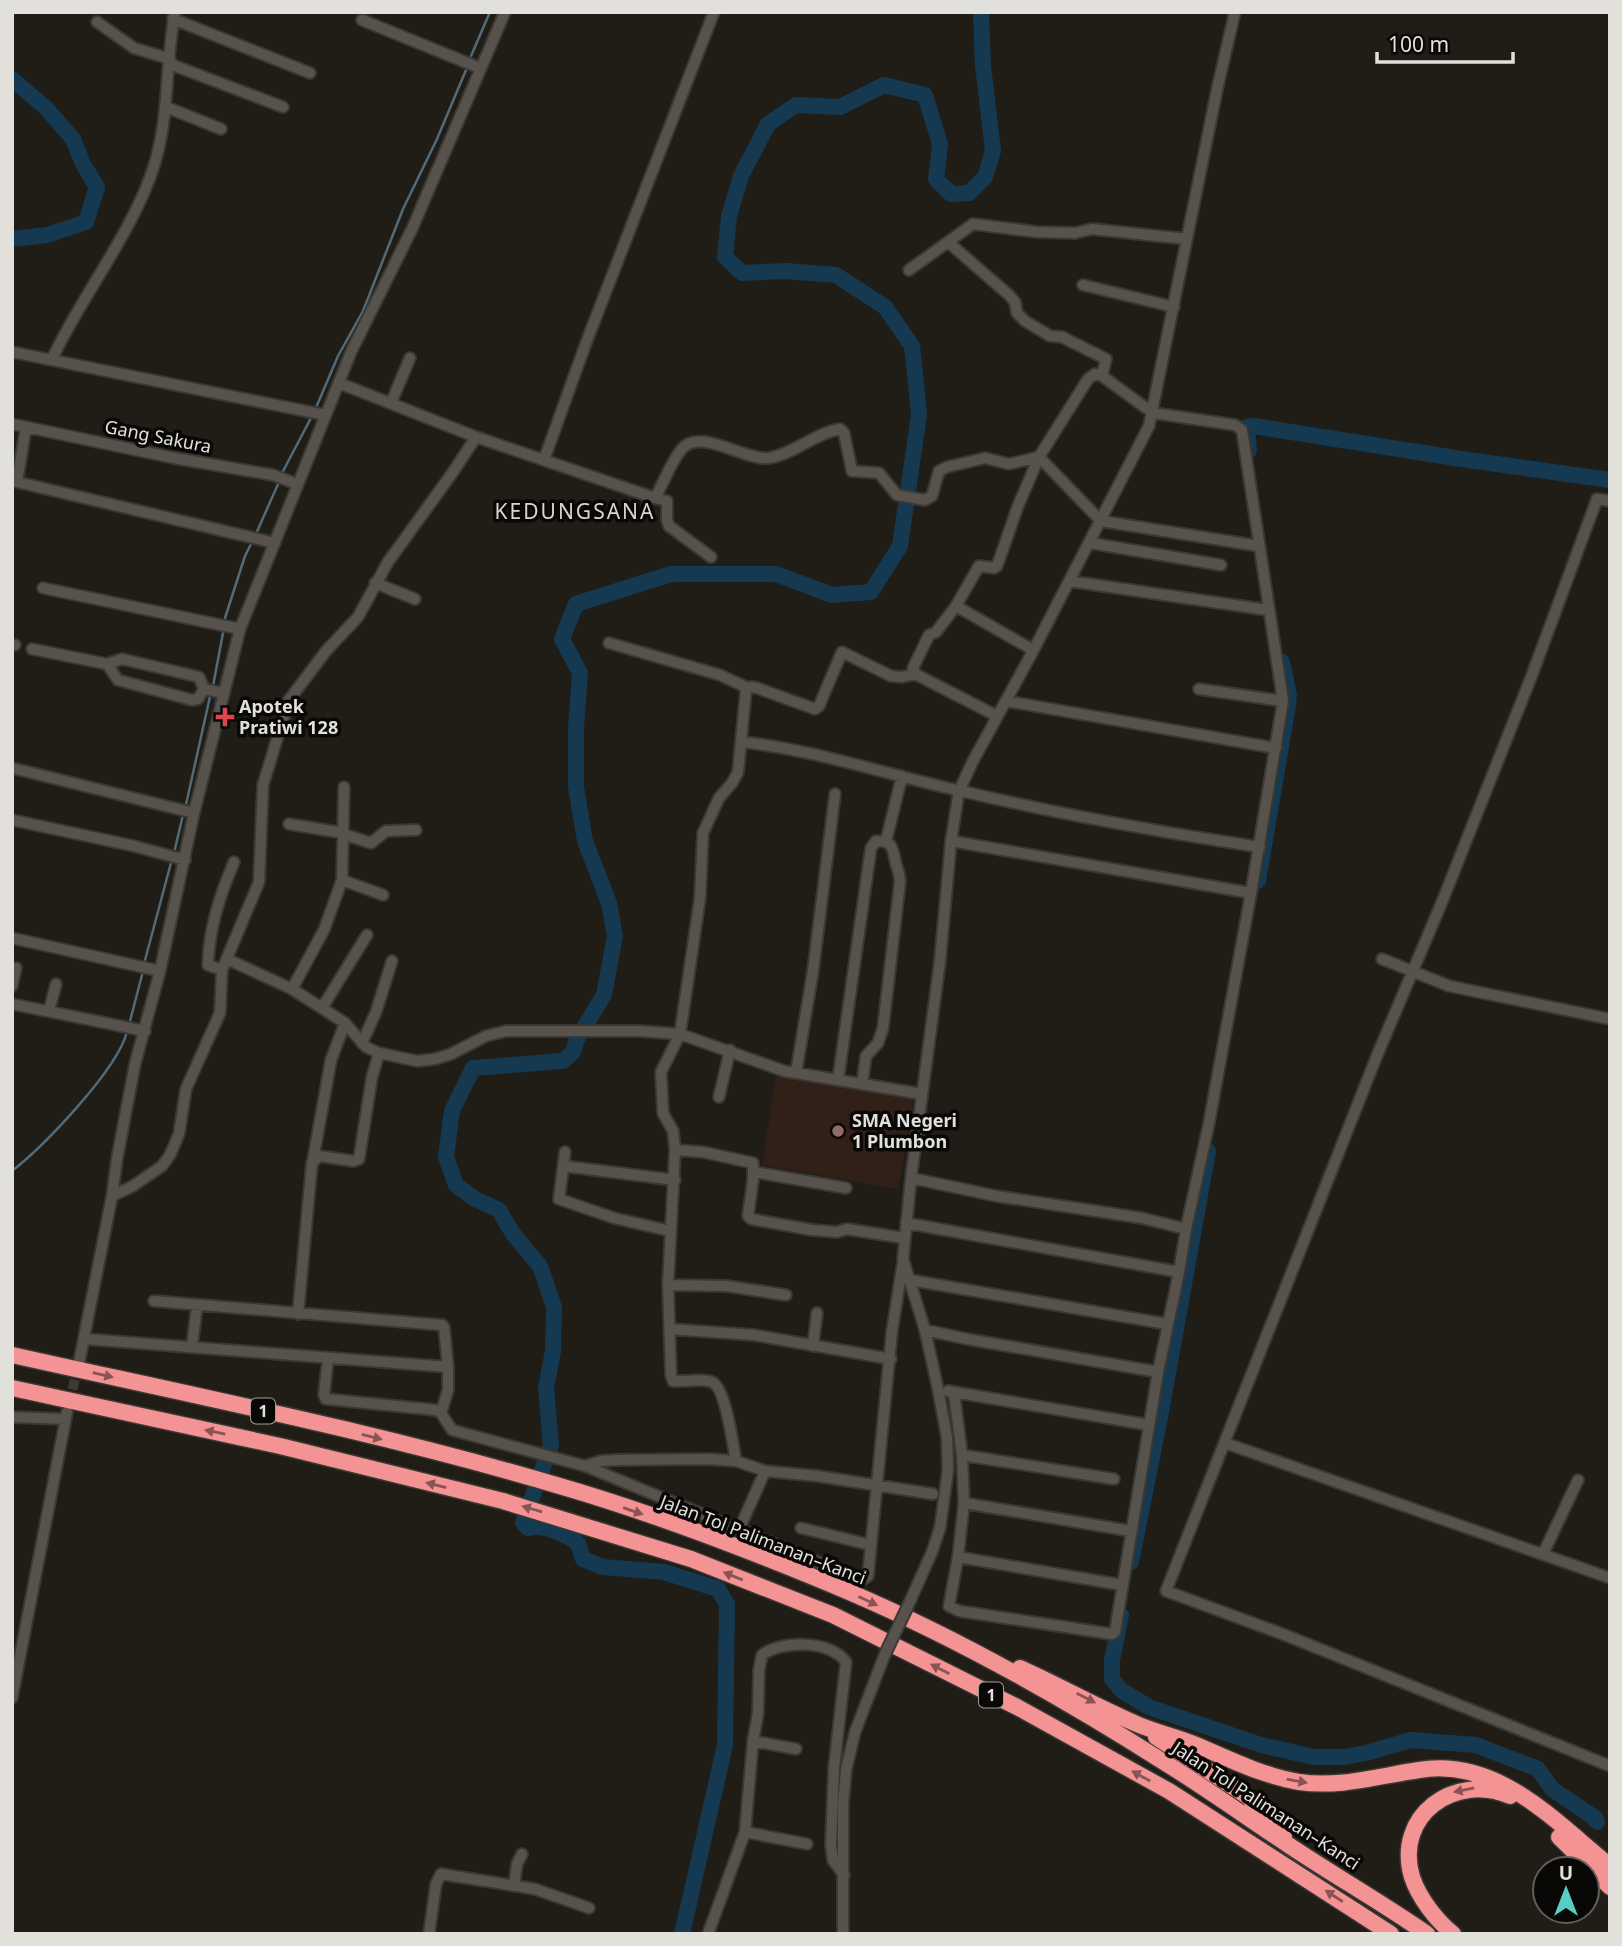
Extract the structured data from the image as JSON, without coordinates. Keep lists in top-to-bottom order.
{
  "streets": {
    "highway": ["1", "Jalan Tol Palimanan–Kanci"],
    "street": ["Gang Sakura"]
  },
  "districts": ["KEDUNGSANA"],
  "places": {
    "health": ["Apotek Pratiwi 128"],
    "other": ["SMA Negeri 1 Plumbon"]
  },
  "scale_bar": "100 m",
  "north": "top"
}
